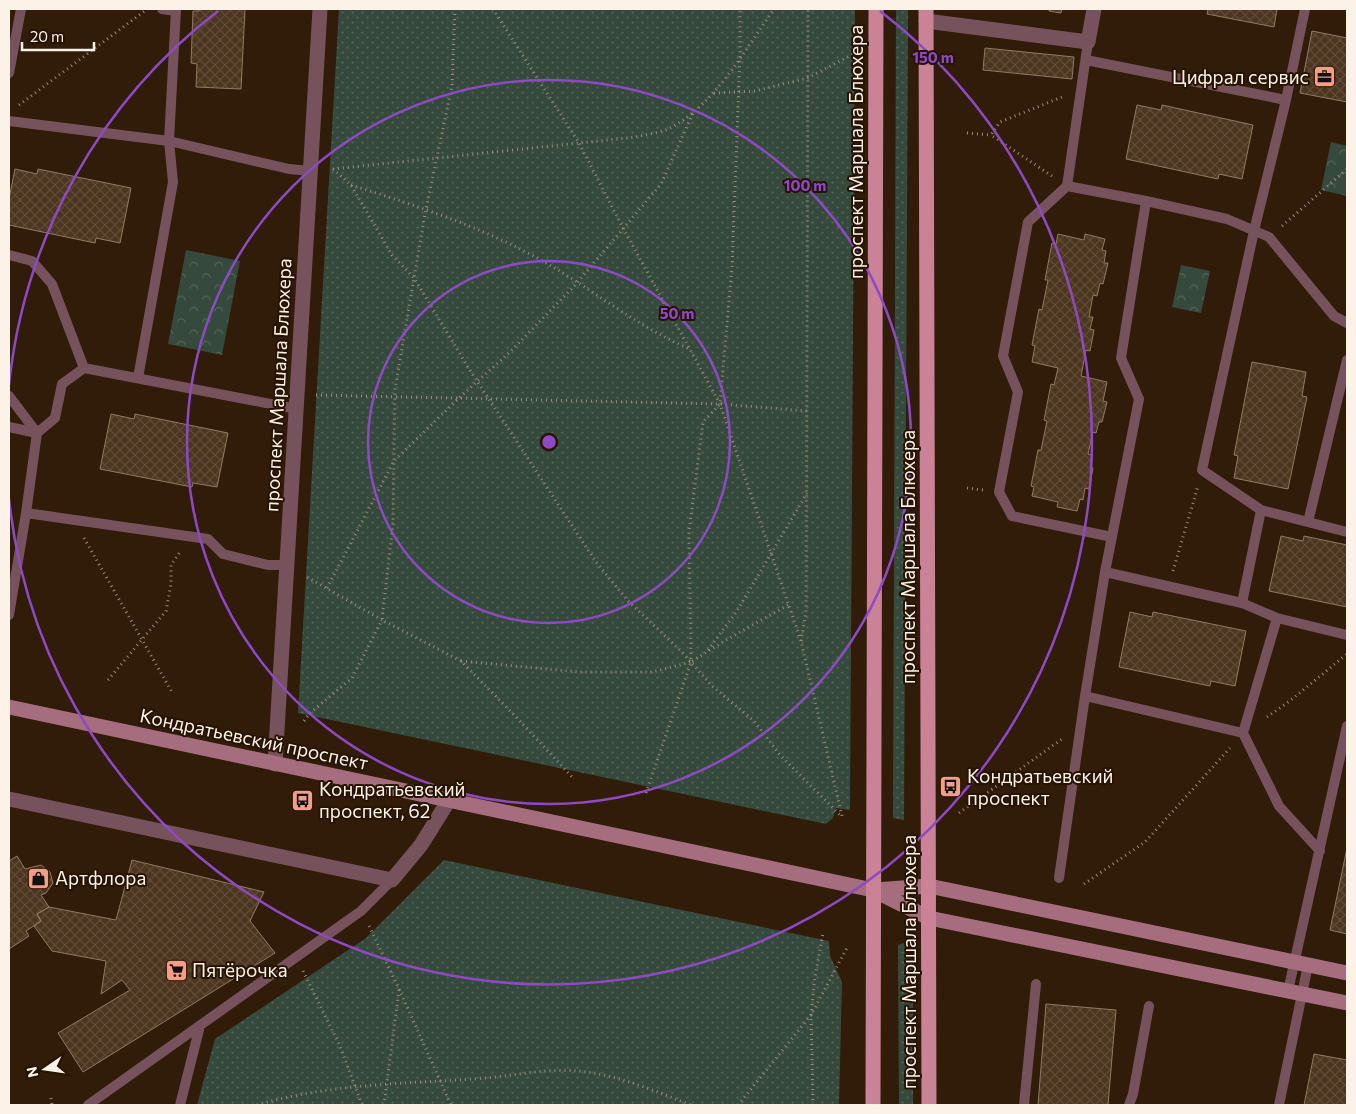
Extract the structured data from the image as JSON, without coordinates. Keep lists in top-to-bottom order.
{
  "streets": {
    "main road": ["проспект Маршала Блюхера", "Кондратьевский проспект"]
  },
  "crossings": [
    ["проспект Маршала Блюхера", "Кондратьевский проспект"]
  ],
  "places": {
    "office": ["Цифрал сервис"],
    "bus stop": ["Кондратьевский проспект", "Кондратьевский проспект, 62"],
    "shop": ["Артфлора"],
    "supermarket": ["Пятёрочка"]
  },
  "scale_bar": "20 m",
  "north": "left",
  "rings": ["150 m", "100 m", "50 m"]
}
